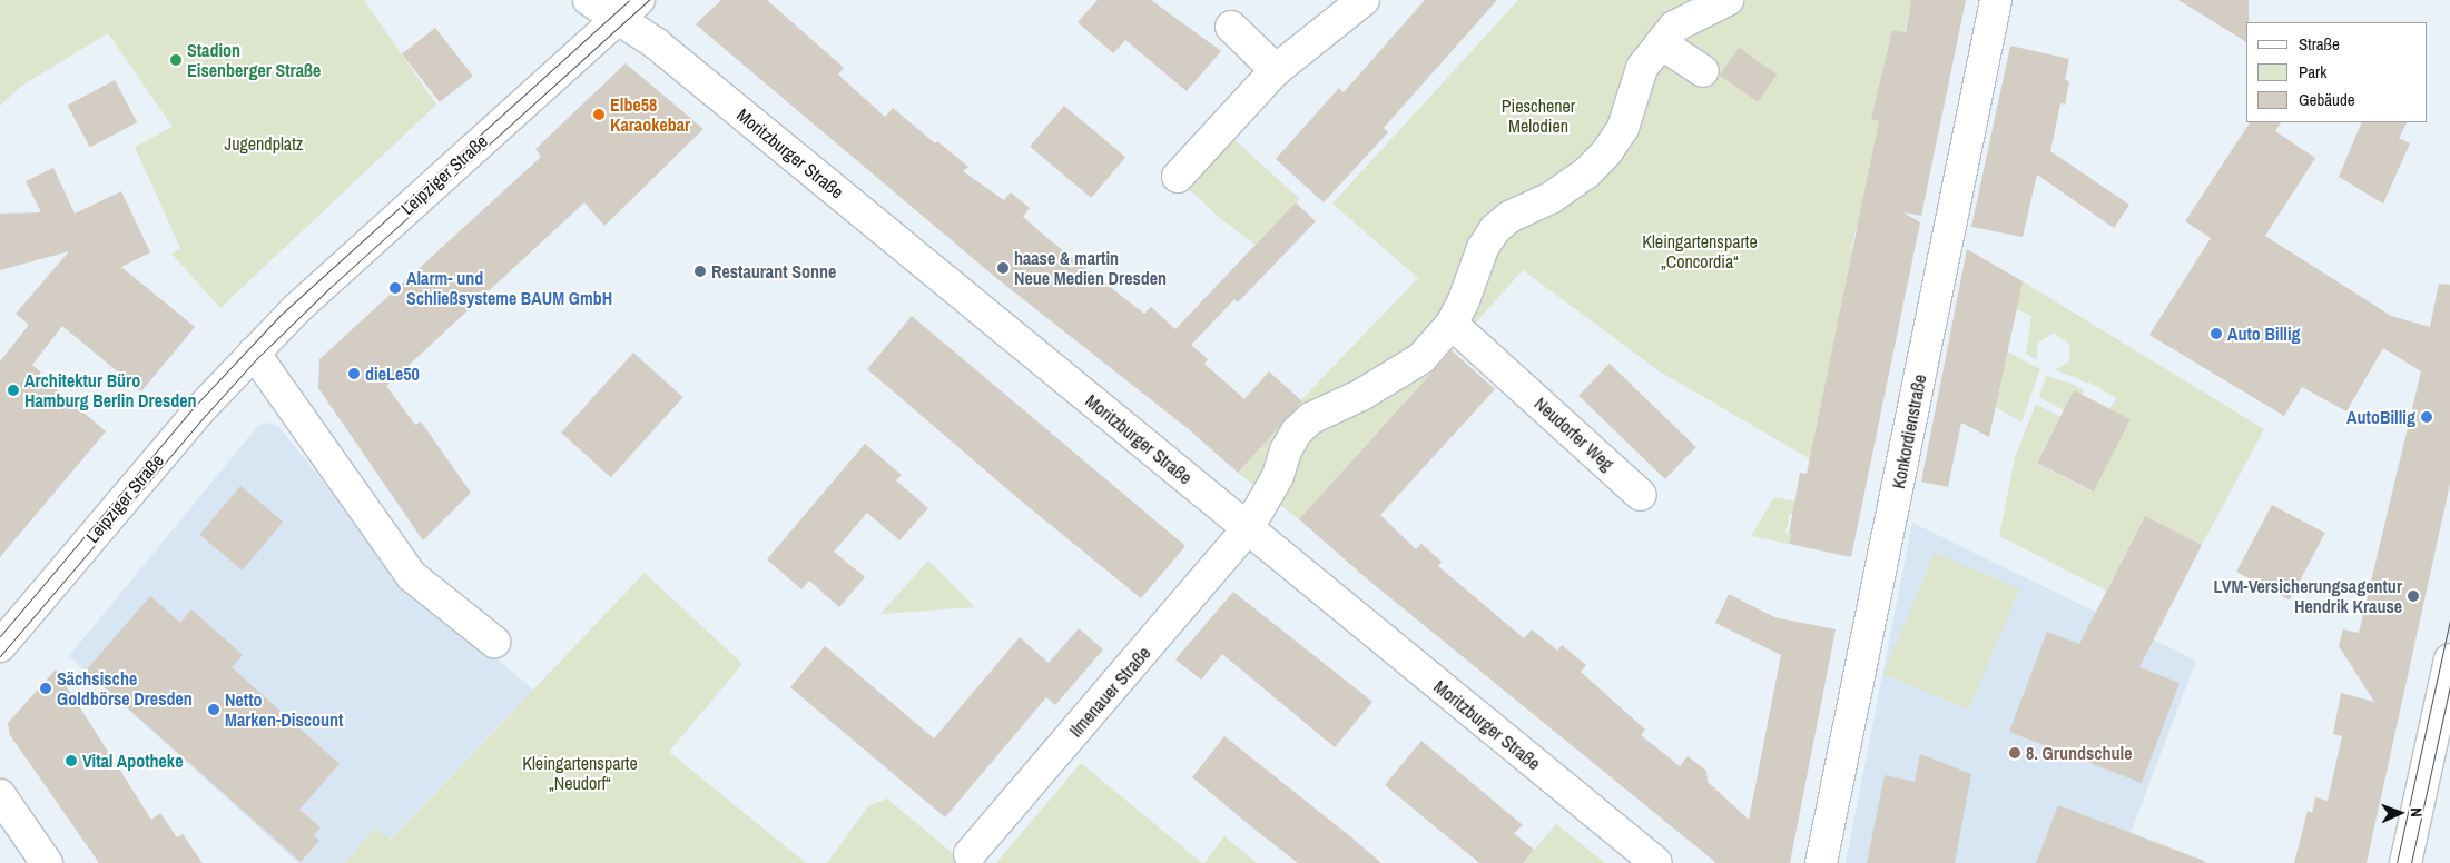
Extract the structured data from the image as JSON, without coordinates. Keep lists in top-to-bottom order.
{
  "streets": {
    "street": [
      "Moritzburger Straße",
      "Leipziger Straße",
      "Konkordienstraße",
      "Neudorfer Weg",
      "Ilmenauer Straße"
    ]
  },
  "crossings": [
    ["Moritzburger Straße", "Leipziger Straße"],
    ["Moritzburger Straße", "Ilmenauer Straße"],
    ["Neudorfer Weg", "Ilmenauer Straße"]
  ],
  "parks": [
    "Pieschener Melodien",
    "Jugendplatz",
    "Kleingartensparte „Concordia“",
    "Kleingartensparte „Neudorf“"
  ],
  "places": [
    "Stadion Eisenberger Straße",
    "Elbe58 Karaokebar",
    "haase & martin Neue Medien Dresden",
    "Restaurant Sonne",
    "Alarm- und Schließsysteme BAUM GmbH",
    "Auto Billig",
    "dieLe50",
    "Architektur Büro Hamburg Berlin Dresden",
    "AutoBillig",
    "LVM-Versicherungsagentur Hendrik Krause",
    "Sächsische Goldbörse Dresden",
    "Netto Marken-Discount",
    "8. Grundschule",
    "Vital Apotheke"
  ],
  "legend": ["Straße", "Park", "Gebäude"],
  "north": "right"
}
